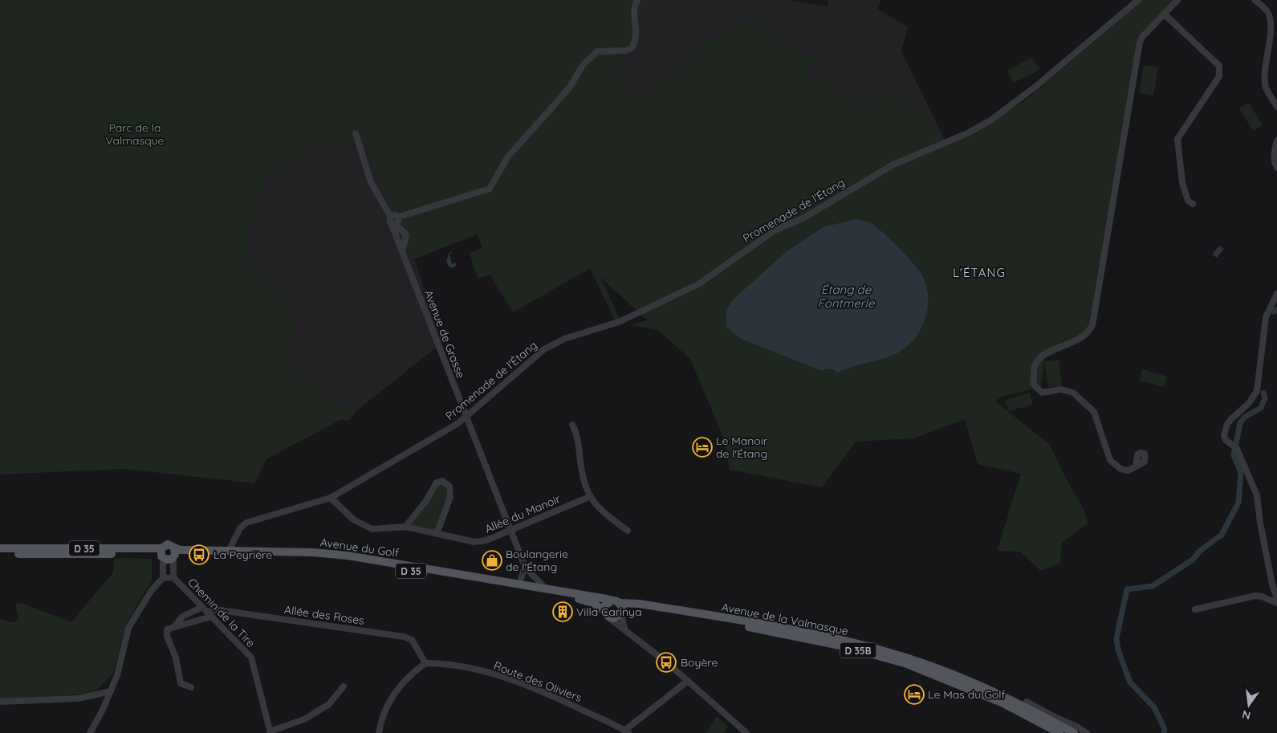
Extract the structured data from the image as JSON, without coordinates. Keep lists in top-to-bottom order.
{
  "streets": {
    "main road": [
      "Avenue du Golf",
      "D 35",
      "Avenue de la Valmasque",
      "D 35B"
    ],
    "street": [
      "Promenade de l'Étang",
      "Avenue de Grasse",
      "Allée du Manoir",
      "Chemin de la Tire",
      "Allée des Roses",
      "Route des Oliviers"
    ]
  },
  "crossings": [
    ["Promenade de l'Étang", "Avenue de Grasse"],
    ["Promenade de l'Étang", "Allée du Manoir"],
    ["Promenade de l'Étang", "Avenue du Golf"],
    ["Avenue de Grasse", "Allée du Manoir"],
    ["Avenue de Grasse", "Avenue du Golf"],
    ["Avenue du Golf", "Avenue de la Valmasque"],
    ["Chemin de la Tire", "Allée des Roses"],
    ["Allée des Roses", "Route des Oliviers"]
  ],
  "districts": ["L'ÉTANG"],
  "water": ["Étang de Fontmerle"],
  "parks": ["Parc de la Valmasque"],
  "places": {
    "hotel": ["Le Manoir de l'Étang", "Le Mas du Golf"],
    "bus stop": ["La Peyrière", "Boyère"],
    "shop": ["Boulangerie de l'Étang"],
    "building": ["Villa Carinya"]
  },
  "north": "bottom"
}
